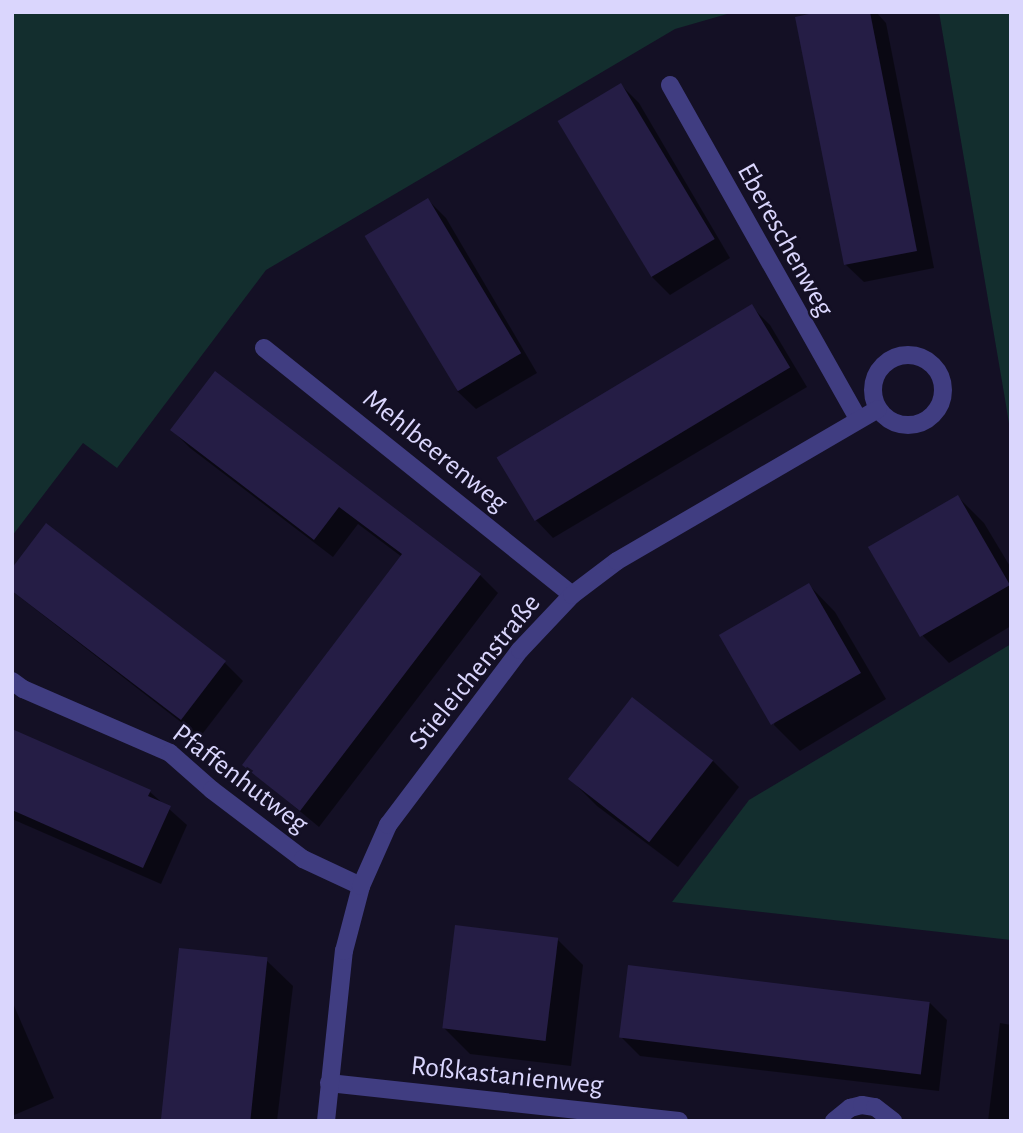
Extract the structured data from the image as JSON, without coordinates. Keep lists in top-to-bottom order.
{
  "streets": {
    "street": [
      "Ebereschenweg",
      "Mehlbeerenweg",
      "Stieleichenstraße",
      "Pfaffenhutweg",
      "Roßkastanienweg"
    ]
  },
  "crossings": [
    ["Ebereschenweg", "Stieleichenstraße"],
    ["Mehlbeerenweg", "Stieleichenstraße"],
    ["Stieleichenstraße", "Pfaffenhutweg"],
    ["Stieleichenstraße", "Roßkastanienweg"]
  ]
}
